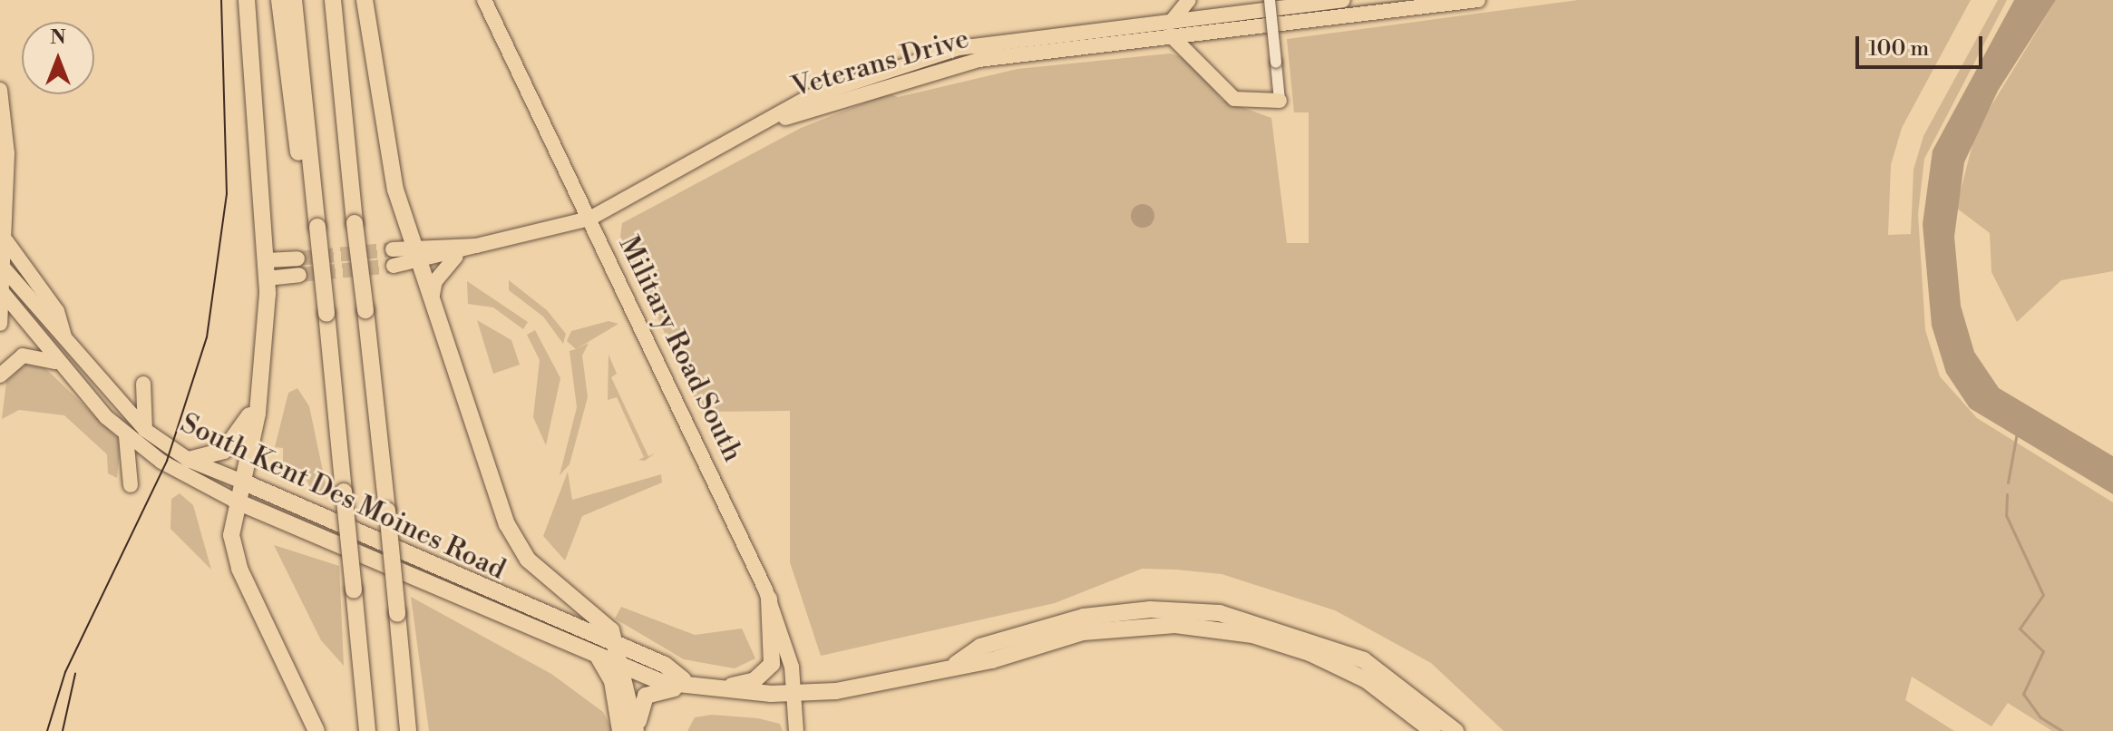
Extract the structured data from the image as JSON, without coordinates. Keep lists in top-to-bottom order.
{
  "streets": {
    "highway": ["South Kent Des Moines Road"],
    "main road": ["Veterans Drive", "Military Road South"]
  },
  "crossings": [
    ["Veterans Drive", "Military Road South"],
    ["Military Road South", "South Kent Des Moines Road"]
  ],
  "scale_bar": "100 m",
  "north": "top"
}
